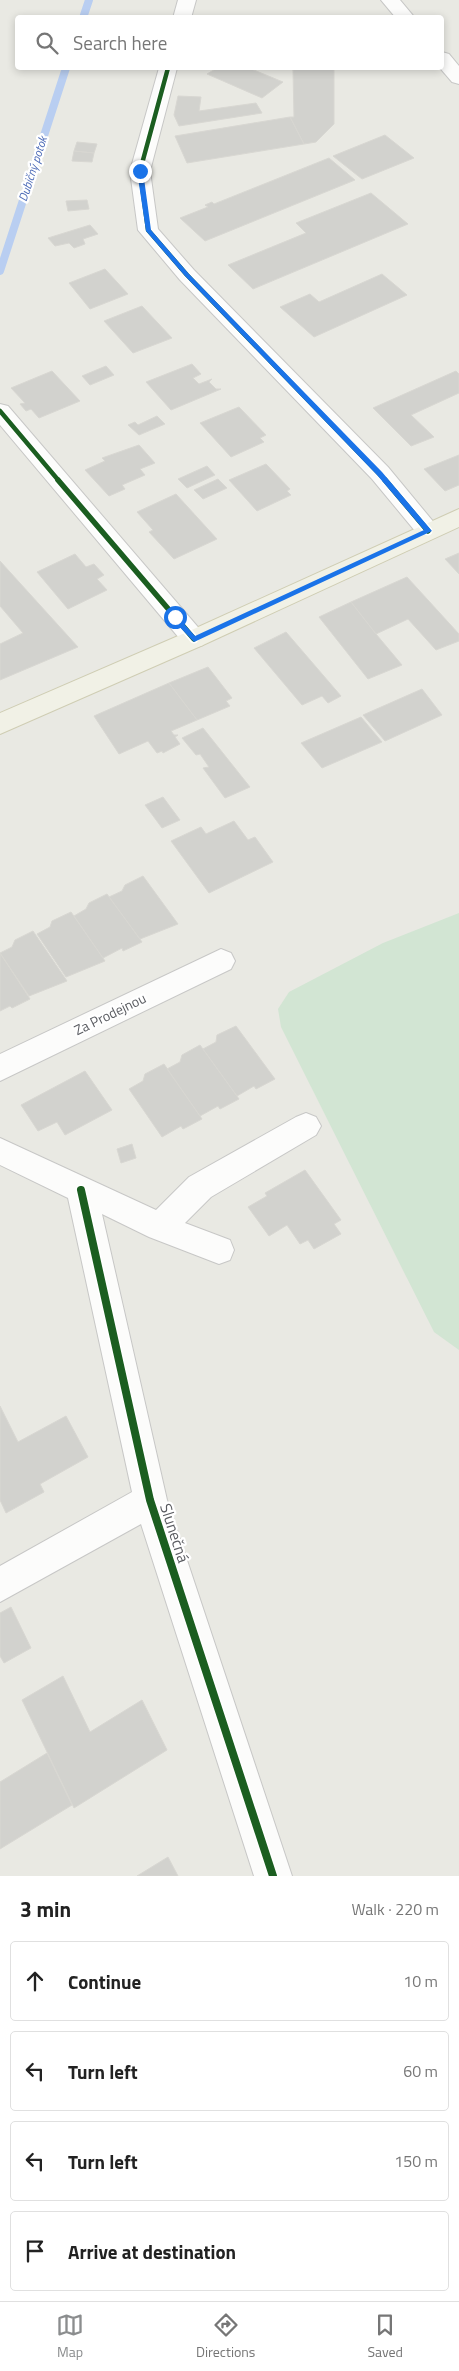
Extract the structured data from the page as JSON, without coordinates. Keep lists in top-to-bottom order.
{
  "streets": {
    "street": ["Za Prodejnou", "Slunečná"]
  },
  "water": ["Dubičný potok"],
  "page": {
    "search": "Search here",
    "heading": ["3 min", "Walk · 220 m"],
    "list": [
      ["Continue", "10 m"],
      ["Turn left", "60 m"],
      ["Turn left", "150 m"],
      "Arrive at destination"
    ],
    "nav": ["Map", "Directions", "Saved"]
  }
}
